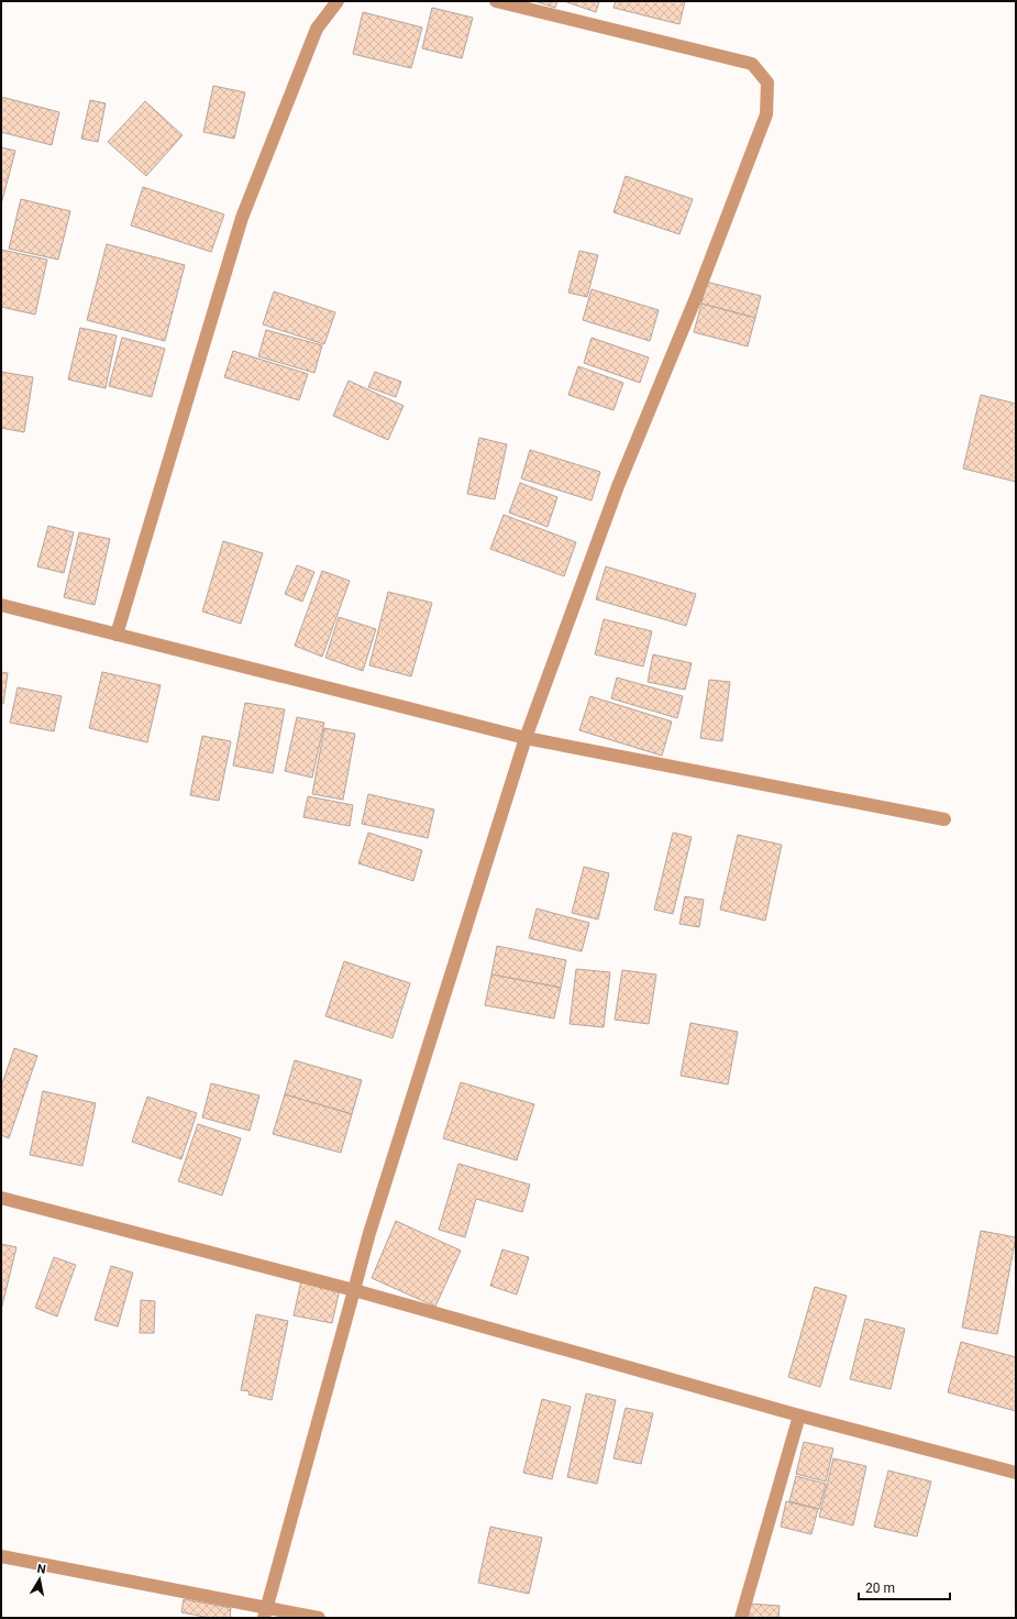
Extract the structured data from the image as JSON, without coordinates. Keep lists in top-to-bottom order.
{
  "scale_bar": "20 m",
  "north": "top"
}
